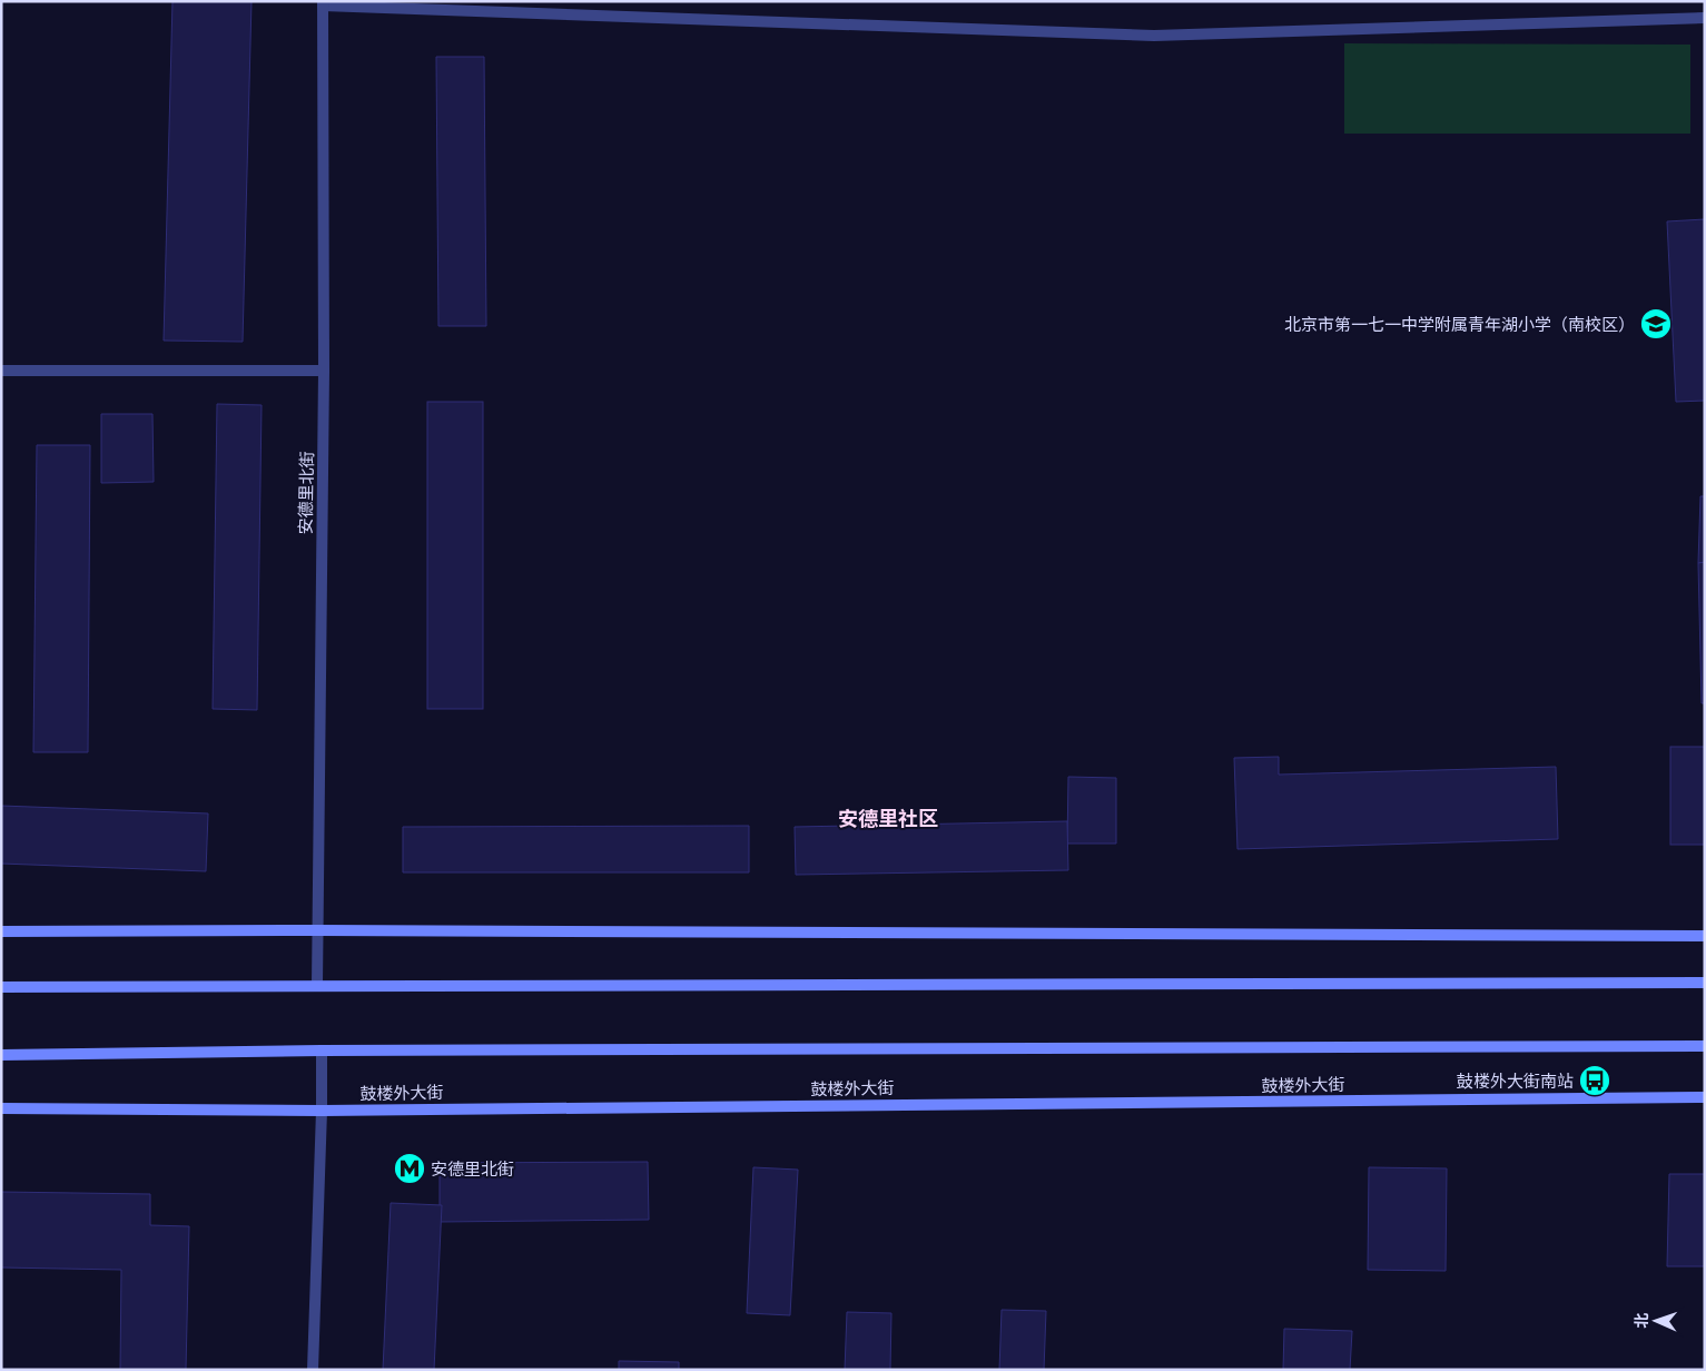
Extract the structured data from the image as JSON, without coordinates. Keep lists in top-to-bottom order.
{
  "streets": {
    "street": ["安德里北街", "鼓楼外大街"]
  },
  "districts": ["安德里社区"],
  "places": {
    "school or university": ["北京市第一七一中学附属青年湖小学（南校区）"],
    "bus stop": ["鼓楼外大街南站"],
    "metro station": ["安德里北街"]
  },
  "north": "left"
}
